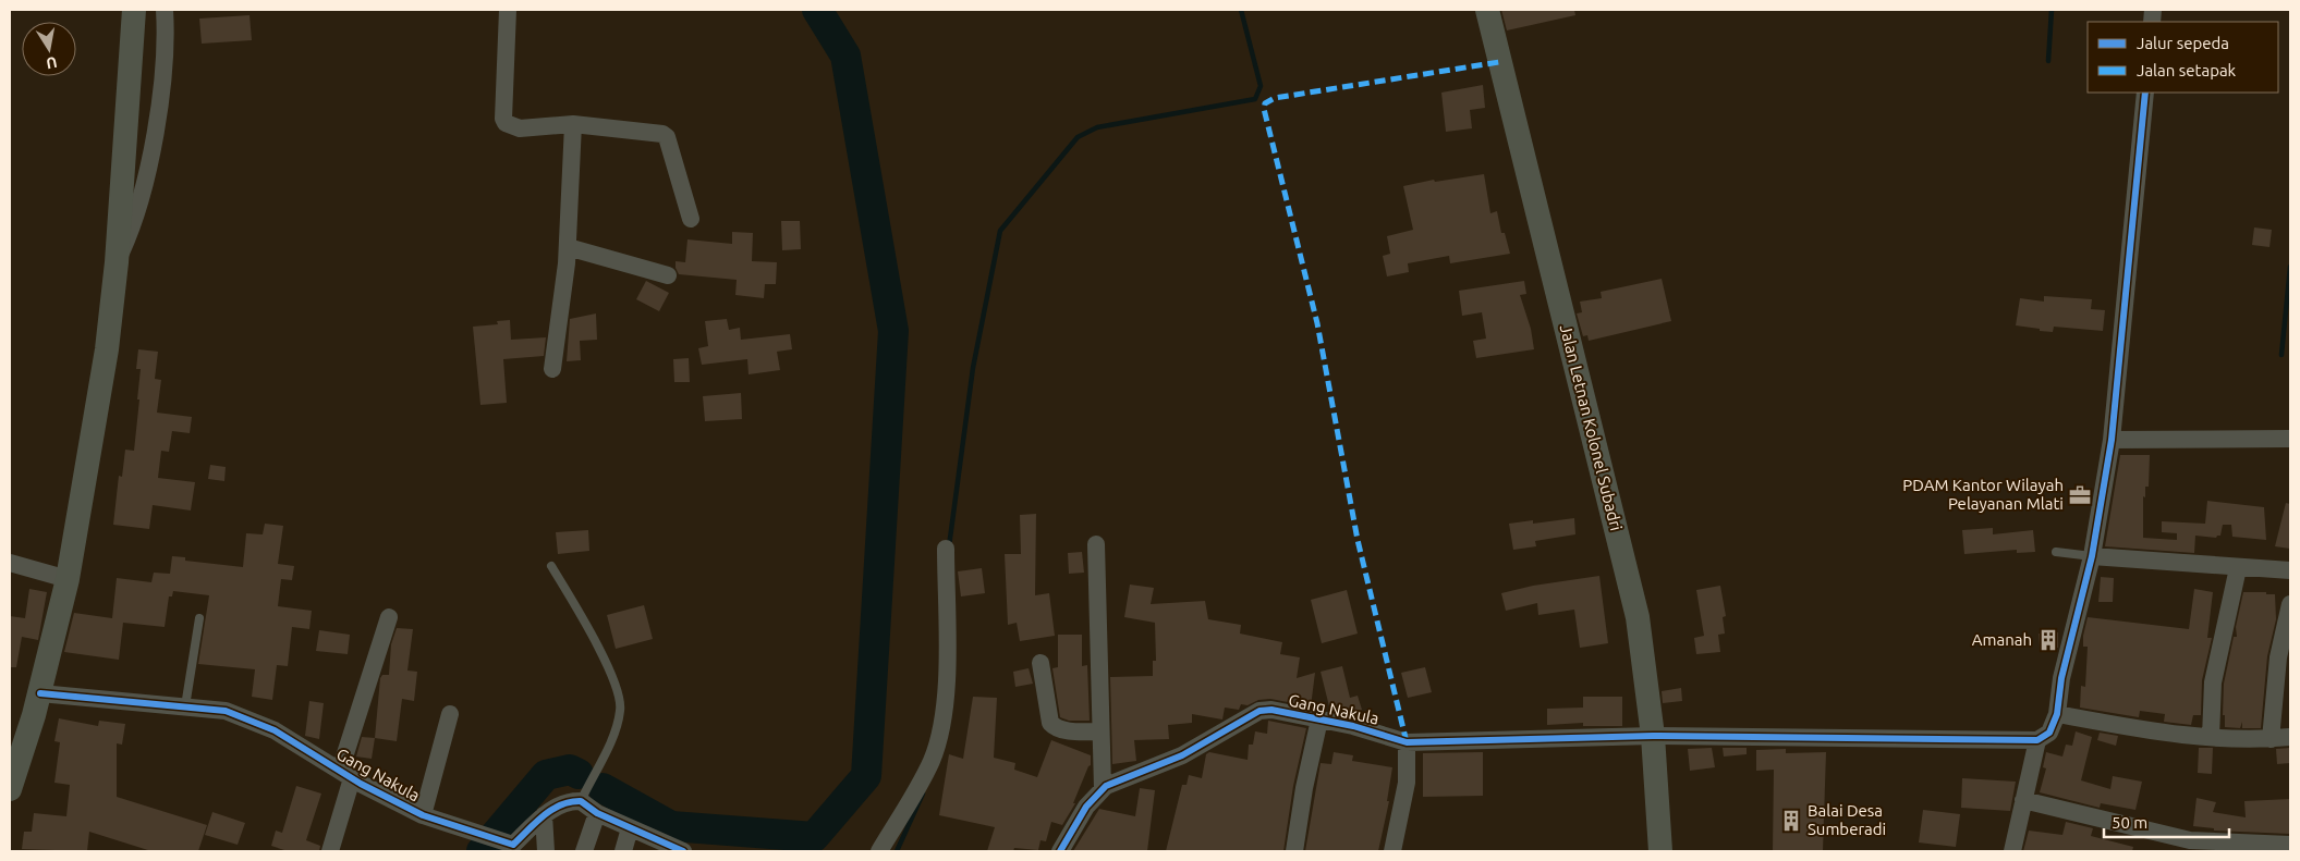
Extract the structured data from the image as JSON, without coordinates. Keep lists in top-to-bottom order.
{
  "streets": {
    "main road": ["Jalan Letnan Kolonel Subadri"],
    "street": ["Gang Nakula"]
  },
  "crossings": [
    ["Jalan Letnan Kolonel Subadri", "Gang Nakula"]
  ],
  "places": {
    "office": ["PDAM Kantor Wilayah Pelayanan Mlati"],
    "building": ["Amanah", "Balai Desa Sumberadi"]
  },
  "legend": ["Jalur sepeda", "Jalan setapak"],
  "scale_bar": "50 m",
  "north": "bottom"
}
